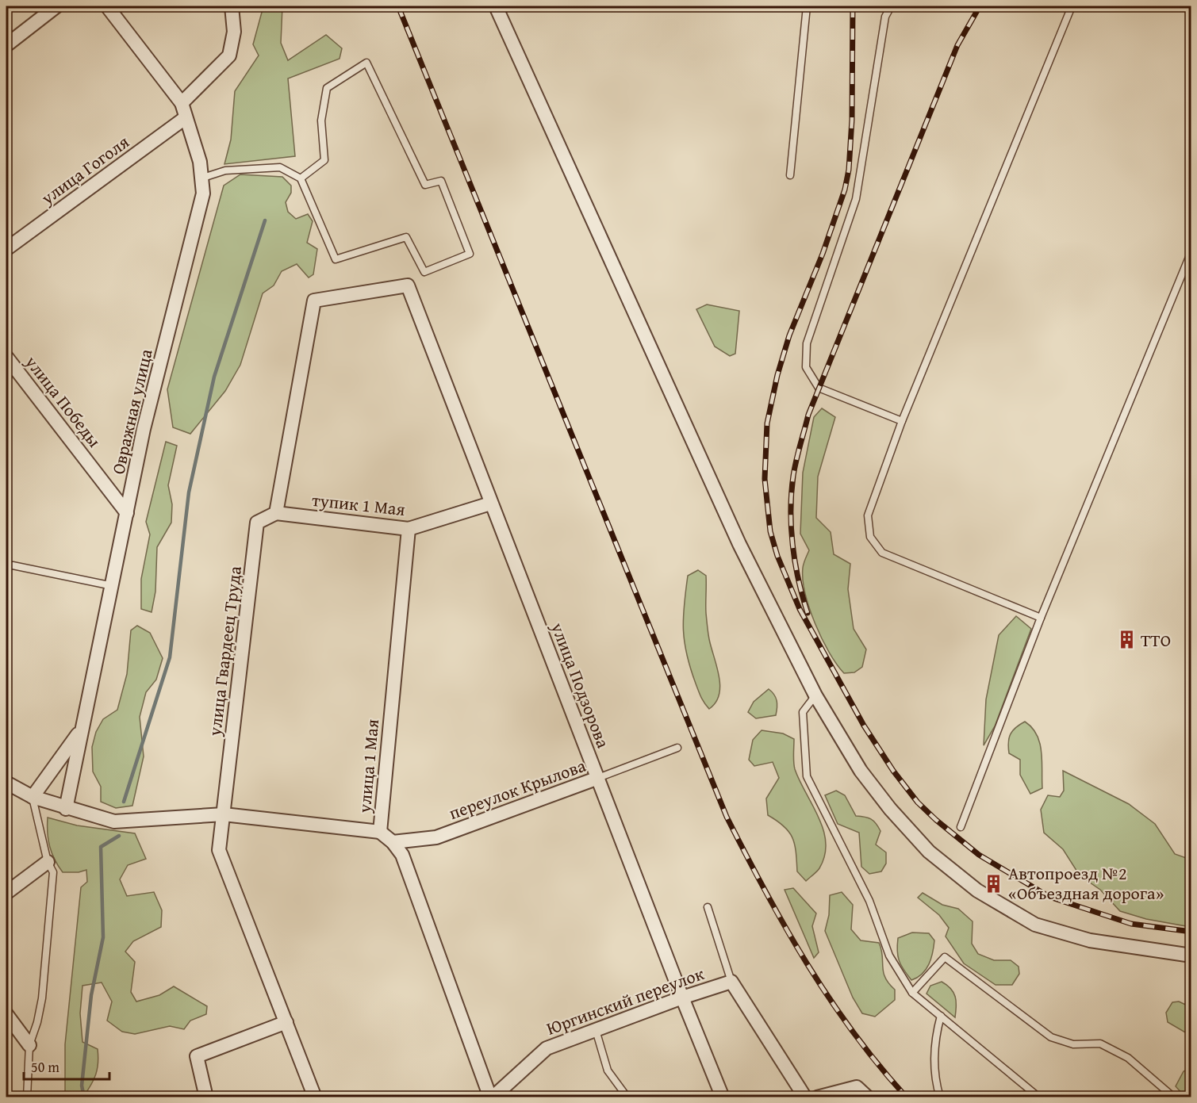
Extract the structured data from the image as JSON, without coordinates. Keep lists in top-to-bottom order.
{
  "streets": {
    "street": [
      "улица Гоголя",
      "улица Победы",
      "Овражная улица",
      "тупик 1 Мая",
      "улица Гвардеец Труда",
      "улица Подзорова",
      "улица 1 Мая",
      "переулок Крылова",
      "Юргинский переулок"
    ]
  },
  "crossings": [
    ["улица Гоголя", "Овражная улица"],
    ["улица Победы", "Овражная улица"],
    ["тупик 1 Мая", "улица Гвардеец Труда"],
    ["тупик 1 Мая", "улица Подзорова"],
    ["тупик 1 Мая", "улица 1 Мая"],
    ["улица Гвардеец Труда", "улица Подзорова"],
    ["улица Подзорова", "переулок Крылова"],
    ["улица Подзорова", "Юргинский переулок"],
    ["улица 1 Мая", "переулок Крылова"],
    ["улица 1 Мая", "Юргинский переулок"]
  ],
  "places": {
    "building": ["ТТО", "Автопроезд №2 «Объездная дорога»"]
  },
  "scale_bar": "50 m"
}
